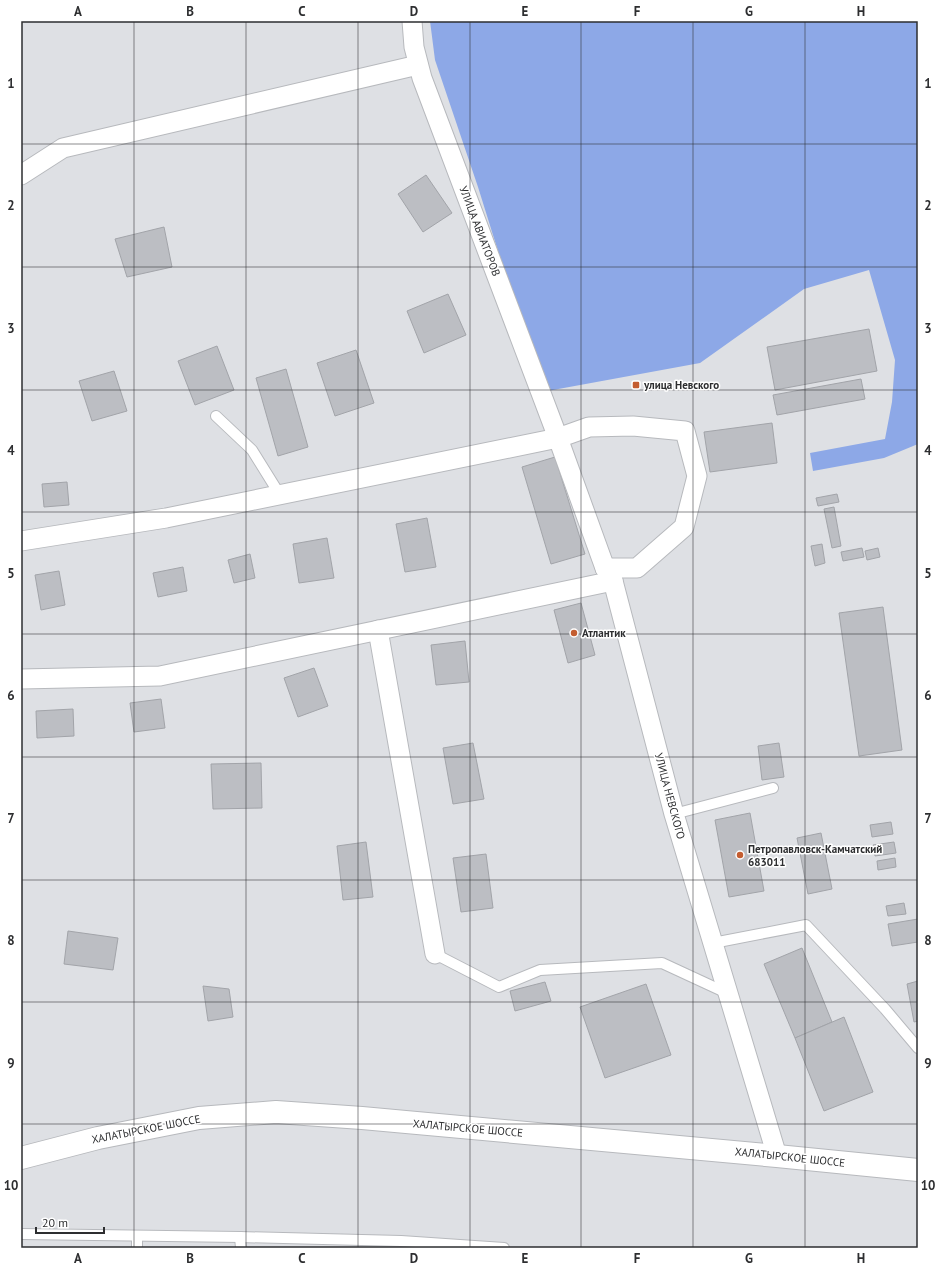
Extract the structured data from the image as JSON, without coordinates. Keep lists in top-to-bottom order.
{
  "streets": {
    "street": ["УЛИЦА АВИАТОРОВ", "УЛИЦА НЕВСКОГО", "ХАЛАТЫРСКОЕ ШОССЕ"]
  },
  "crossings": [
    ["УЛИЦА АВИАТОРОВ", "УЛИЦА НЕВСКОГО"],
    ["УЛИЦА НЕВСКОГО", "ХАЛАТЫРСКОЕ ШОССЕ"]
  ],
  "places": {
    "transit": ["улица Невского"],
    "other": ["Атлантик", "Петропавловск-Камчатский 683011"]
  },
  "scale_bar": "20 m",
  "grid": {
    "columns": [
      "A",
      "B",
      "C",
      "D",
      "E",
      "F",
      "G",
      "H"
    ],
    "rows": [
      "1",
      "2",
      "3",
      "4",
      "5",
      "6",
      "7",
      "8",
      "9",
      "10"
    ]
  }
}
